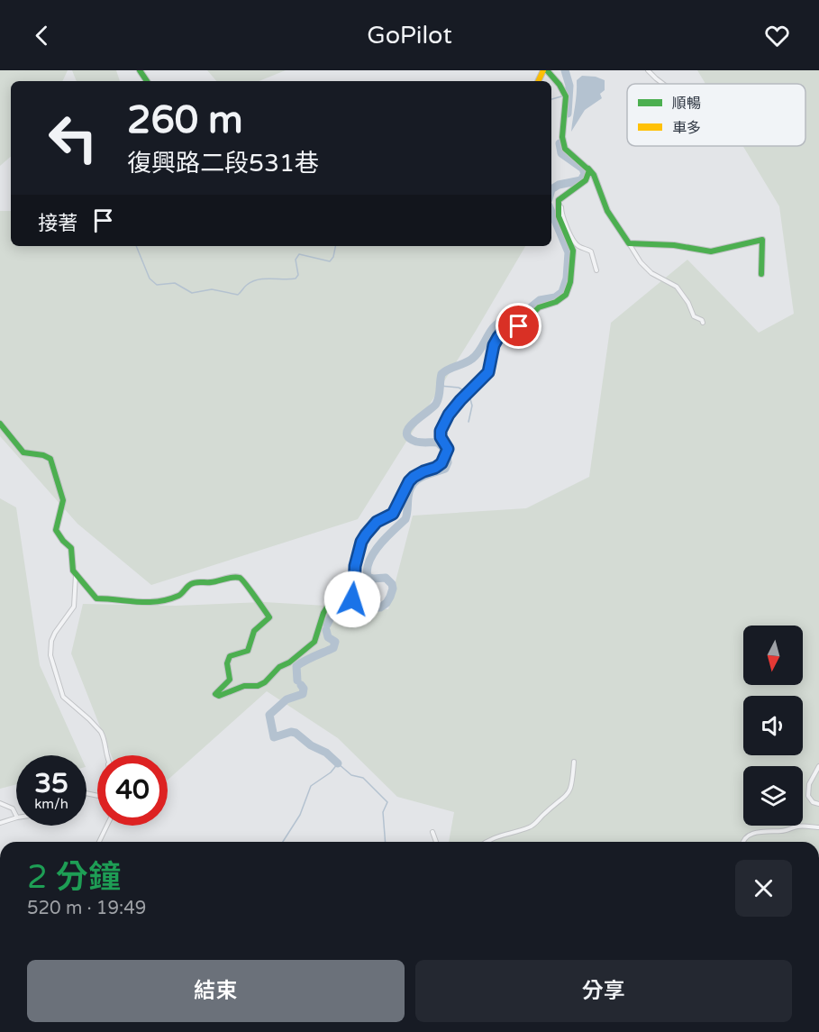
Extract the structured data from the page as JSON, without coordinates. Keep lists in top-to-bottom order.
{
  "legend": ["順暢", "車多"],
  "north": "bottom",
  "page": {
    "header": "GoPilot",
    "turn": ["260 m", "復興路二段531巷"],
    "then": "接著",
    "speed": "35 km/h",
    "limit": "40",
    "heading": ["2 分鐘", "520 m · 19:49"],
    "buttons": ["結束", "分享"]
  }
}
